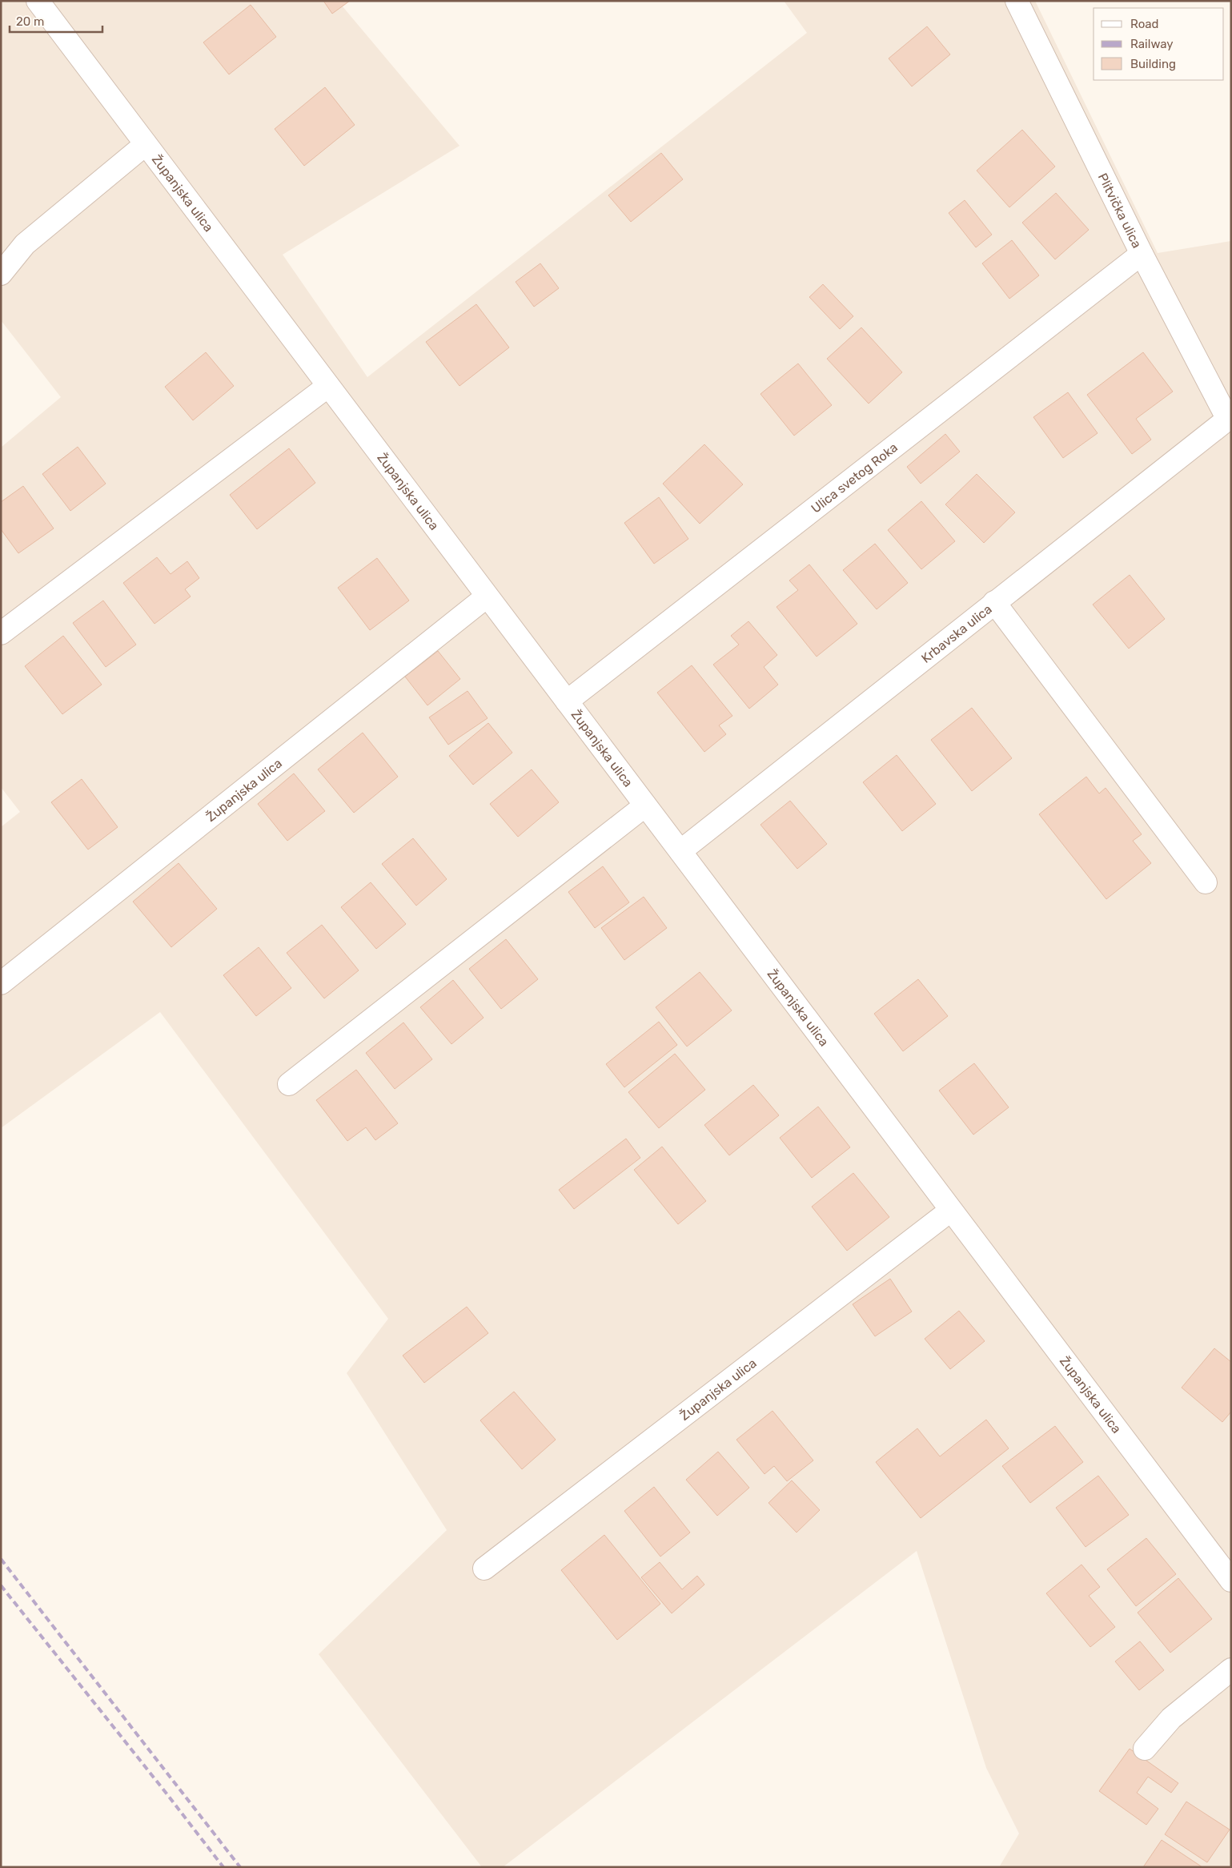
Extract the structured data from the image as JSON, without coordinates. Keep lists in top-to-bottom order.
{
  "streets": {
    "street": [
      "Županjska ulica",
      "Plitvička ulica",
      "Ulica svetog Roka",
      "Krbavska ulica"
    ]
  },
  "crossings": [
    ["Županjska ulica", "Ulica svetog Roka"],
    ["Županjska ulica", "Krbavska ulica"],
    ["Plitvička ulica", "Ulica svetog Roka"],
    ["Plitvička ulica", "Krbavska ulica"]
  ],
  "legend": ["Road", "Railway", "Building"],
  "scale_bar": "20 m"
}
